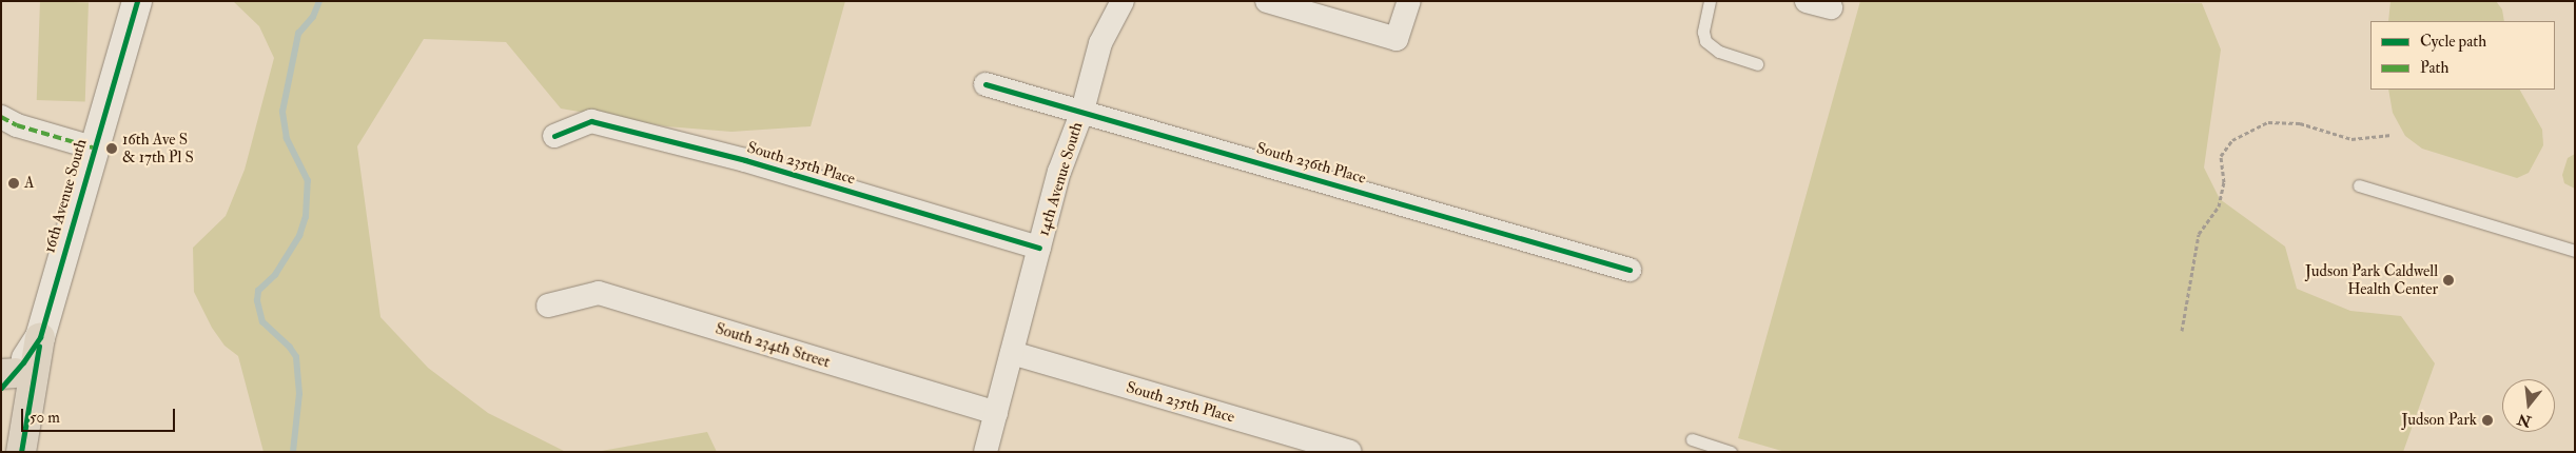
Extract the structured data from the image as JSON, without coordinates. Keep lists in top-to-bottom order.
{
  "streets": {
    "main road": ["16th Avenue South"],
    "street": [
      "South 235th Place",
      "South 236th Place",
      "14th Avenue South",
      "South 234th Street"
    ]
  },
  "crossings": [
    ["South 235th Place", "14th Avenue South"],
    ["South 236th Place", "14th Avenue South"],
    ["14th Avenue South", "South 234th Street"]
  ],
  "places": [
    "16th Ave S & 17th Pl S",
    "A",
    "Judson Park Caldwell Health Center",
    "Judson Park"
  ],
  "legend": ["Cycle path", "Path"],
  "scale_bar": "50 m",
  "north": "bottom"
}
